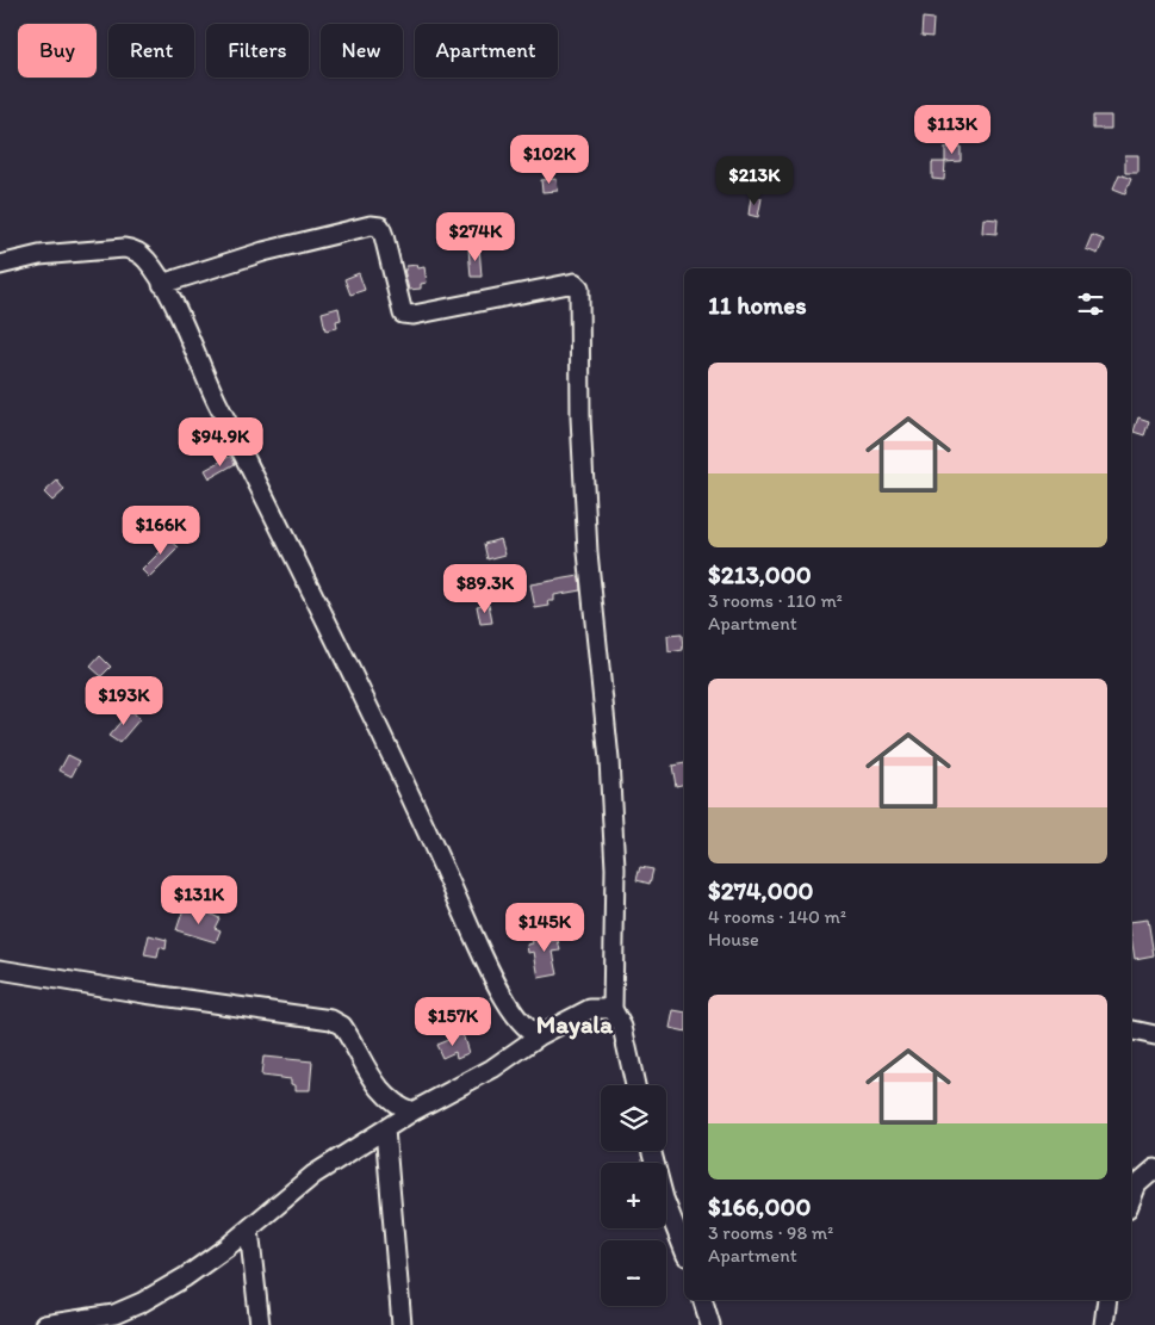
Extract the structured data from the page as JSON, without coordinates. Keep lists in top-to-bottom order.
{
  "districts": ["Mayala"],
  "page": {
    "chip": [
      "Buy",
      "Rent",
      "Filters",
      "New",
      "Apartment"
    ],
    "price": [
      "$113K",
      "$102K",
      "$213K",
      "$274K",
      "$94.9K",
      "$166K",
      "$89.3K",
      "$193K",
      "$131K",
      "$145K",
      "$157K"
    ],
    "heading": "11 homes",
    "list": [
      {
        "name": "$213,000",
        "note": "3 rooms · 110 m² · Apartment"
      },
      {
        "name": "$274,000",
        "note": "4 rooms · 140 m² · House"
      },
      {
        "name": "$166,000",
        "note": "3 rooms · 98 m² · Apartment"
      }
    ],
    "map_buttons": ["+", "−"]
  }
}
